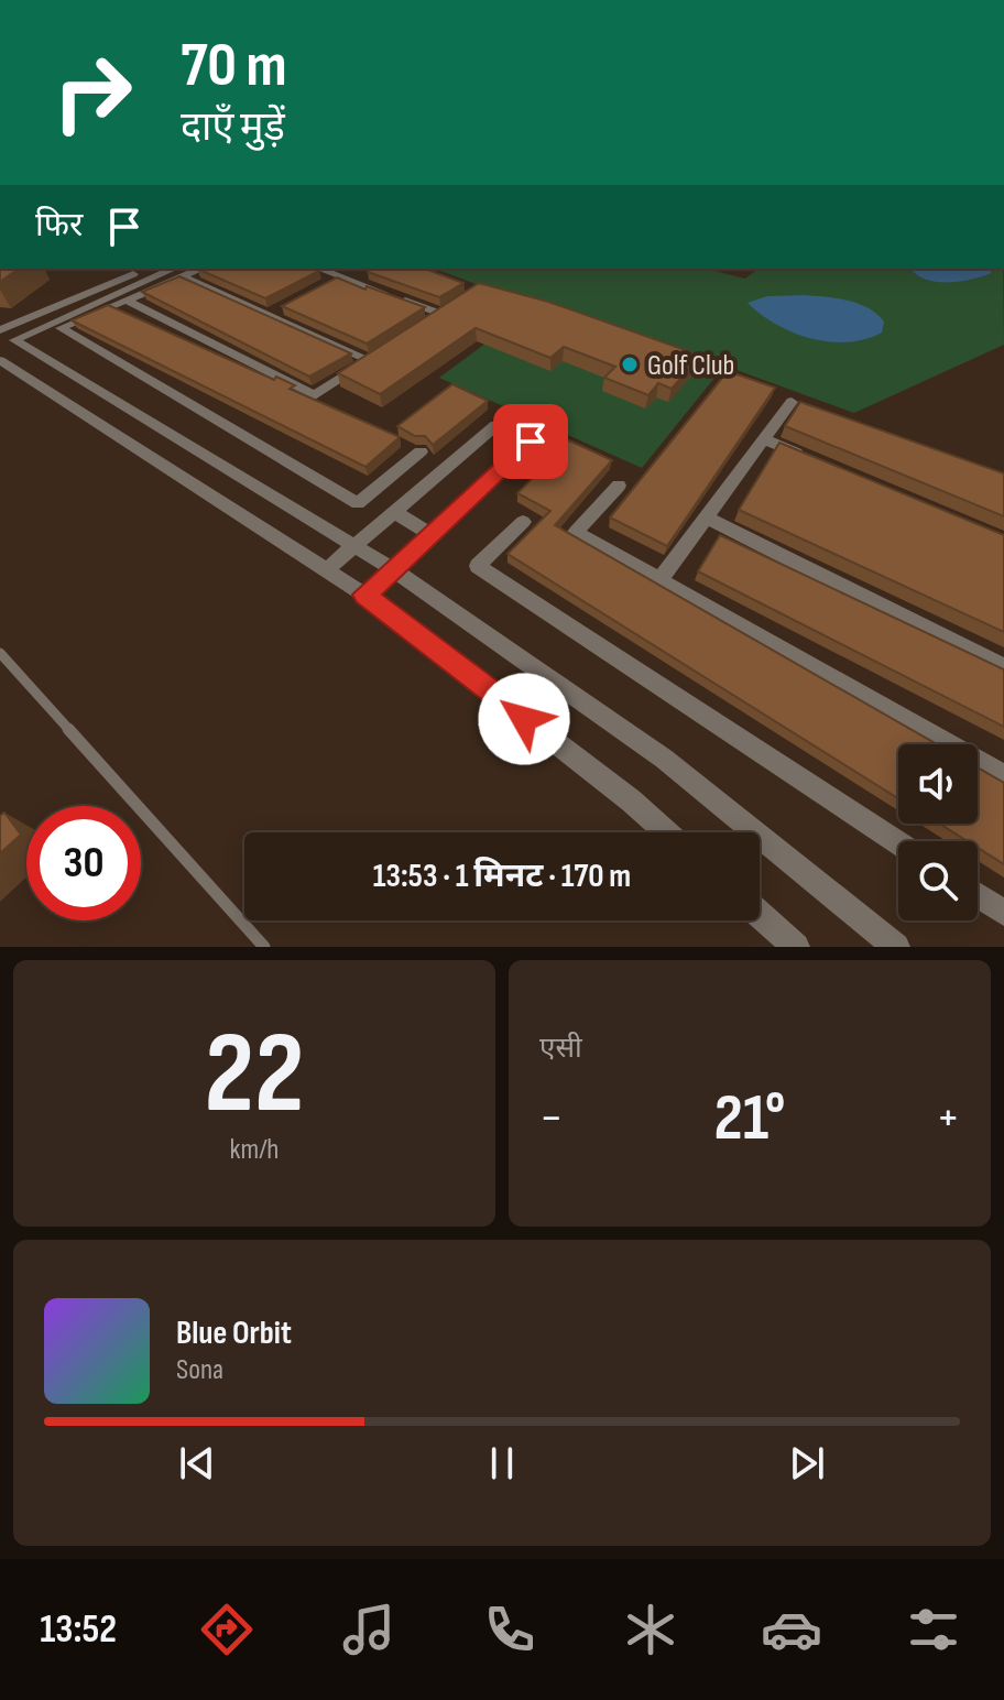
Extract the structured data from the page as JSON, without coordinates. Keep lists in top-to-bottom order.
{
  "places": ["Golf Club"],
  "page": {
    "turn": ["70 m", "दाएँ मुड़ें"],
    "then": "फिर",
    "limit": "30",
    "trip": "13:53 · 1 मिनट · 170 m",
    "tile": [
      ["22", "km/h"],
      "एसी"
    ],
    "heat": ["−", "21°", "+"],
    "song": ["Blue Orbit", "Sona"],
    "tabs": "13:52"
  }
}
